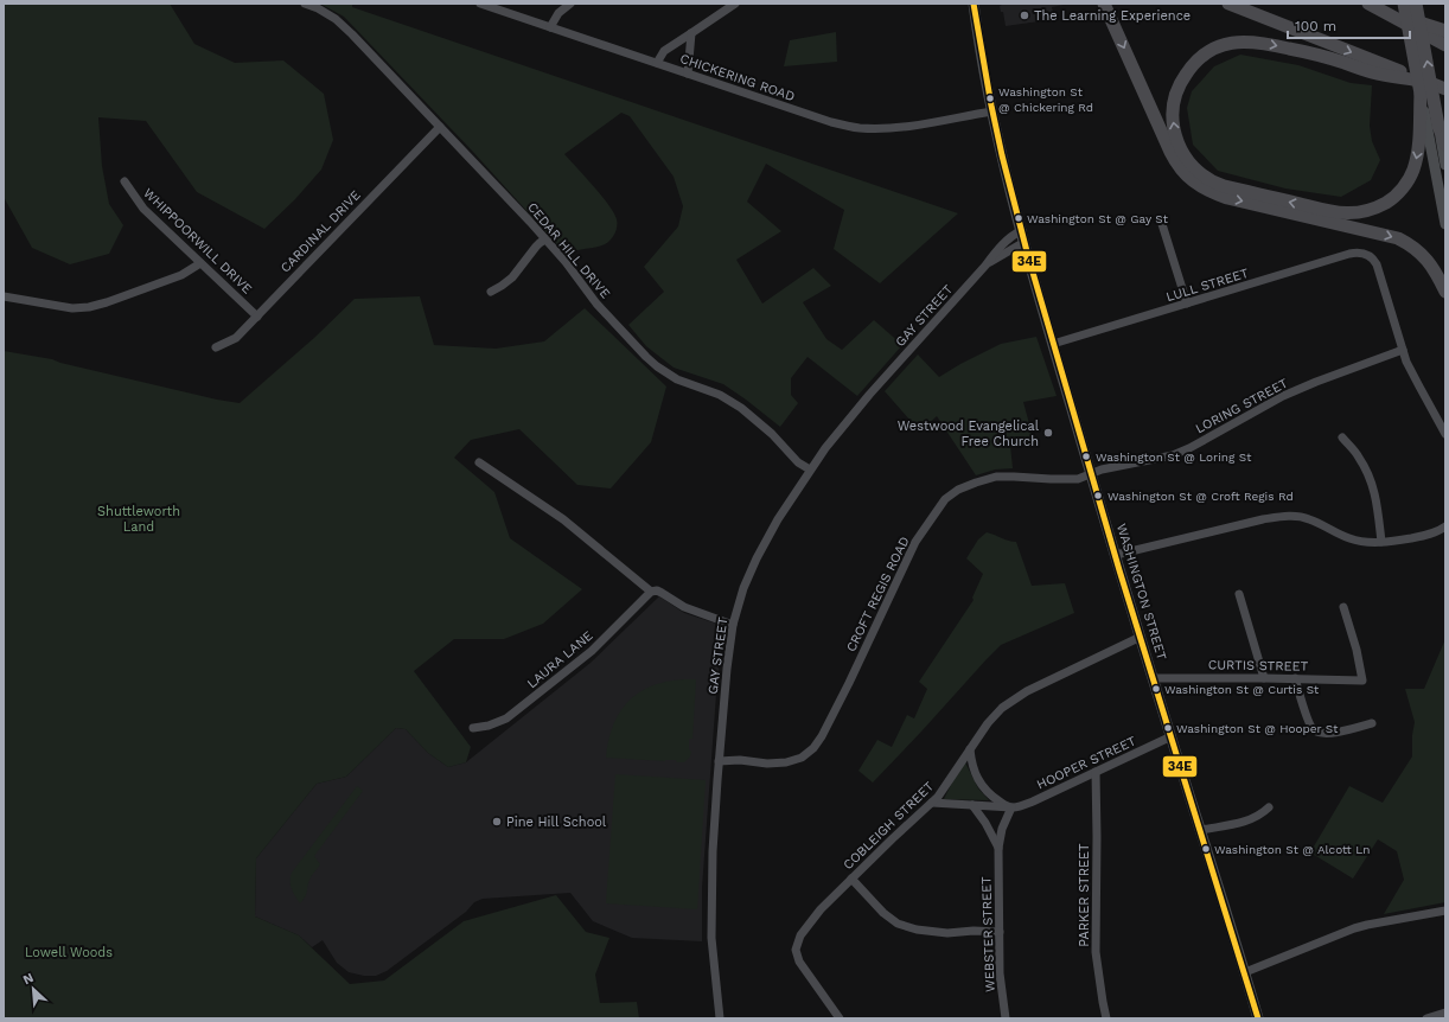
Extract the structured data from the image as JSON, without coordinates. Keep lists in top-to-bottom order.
{
  "streets": {
    "main road": ["WASHINGTON STREET"],
    "street": [
      "CHICKERING ROAD",
      "CARDINAL DRIVE",
      "WHIPPOORWILL DRIVE",
      "CEDAR HILL DRIVE",
      "LULL STREET",
      "GAY STREET",
      "LORING STREET",
      "CROFT REGIS ROAD",
      "LAURA LANE",
      "CURTIS STREET",
      "HOOPER STREET",
      "COBLEIGH STREET",
      "PARKER STREET",
      "WEBSTER STREET"
    ]
  },
  "crossings": [
    ["CHICKERING ROAD", "WASHINGTON STREET"],
    ["CARDINAL DRIVE", "WHIPPOORWILL DRIVE"],
    ["CARDINAL DRIVE", "CEDAR HILL DRIVE"],
    ["CEDAR HILL DRIVE", "GAY STREET"],
    ["LULL STREET", "LORING STREET"],
    ["LULL STREET", "WASHINGTON STREET"],
    ["GAY STREET", "WASHINGTON STREET"],
    ["GAY STREET", "CROFT REGIS ROAD"],
    ["LORING STREET", "WASHINGTON STREET"],
    ["LORING STREET", "CROFT REGIS ROAD"],
    ["WASHINGTON STREET", "CROFT REGIS ROAD"],
    ["WASHINGTON STREET", "CURTIS STREET"],
    ["WASHINGTON STREET", "HOOPER STREET"],
    ["WASHINGTON STREET", "COBLEIGH STREET"],
    ["HOOPER STREET", "COBLEIGH STREET"],
    ["HOOPER STREET", "PARKER STREET"],
    ["HOOPER STREET", "WEBSTER STREET"]
  ],
  "parks": ["Shuttleworth Land", "Lowell Woods"],
  "places": [
    "The Learning Experience",
    "Washington St @ Chickering Rd",
    "Washington St @ Gay St",
    "Westwood Evangelical Free Church",
    "Washington St @ Loring St",
    "Washington St @ Croft Regis Rd",
    "Washington St @ Curtis St",
    "Washington St @ Hooper St",
    "Pine Hill School",
    "Washington St @ Alcott Ln"
  ],
  "lines": ["transit line 34E"],
  "scale_bar": "100 m",
  "north": "top left"
}
